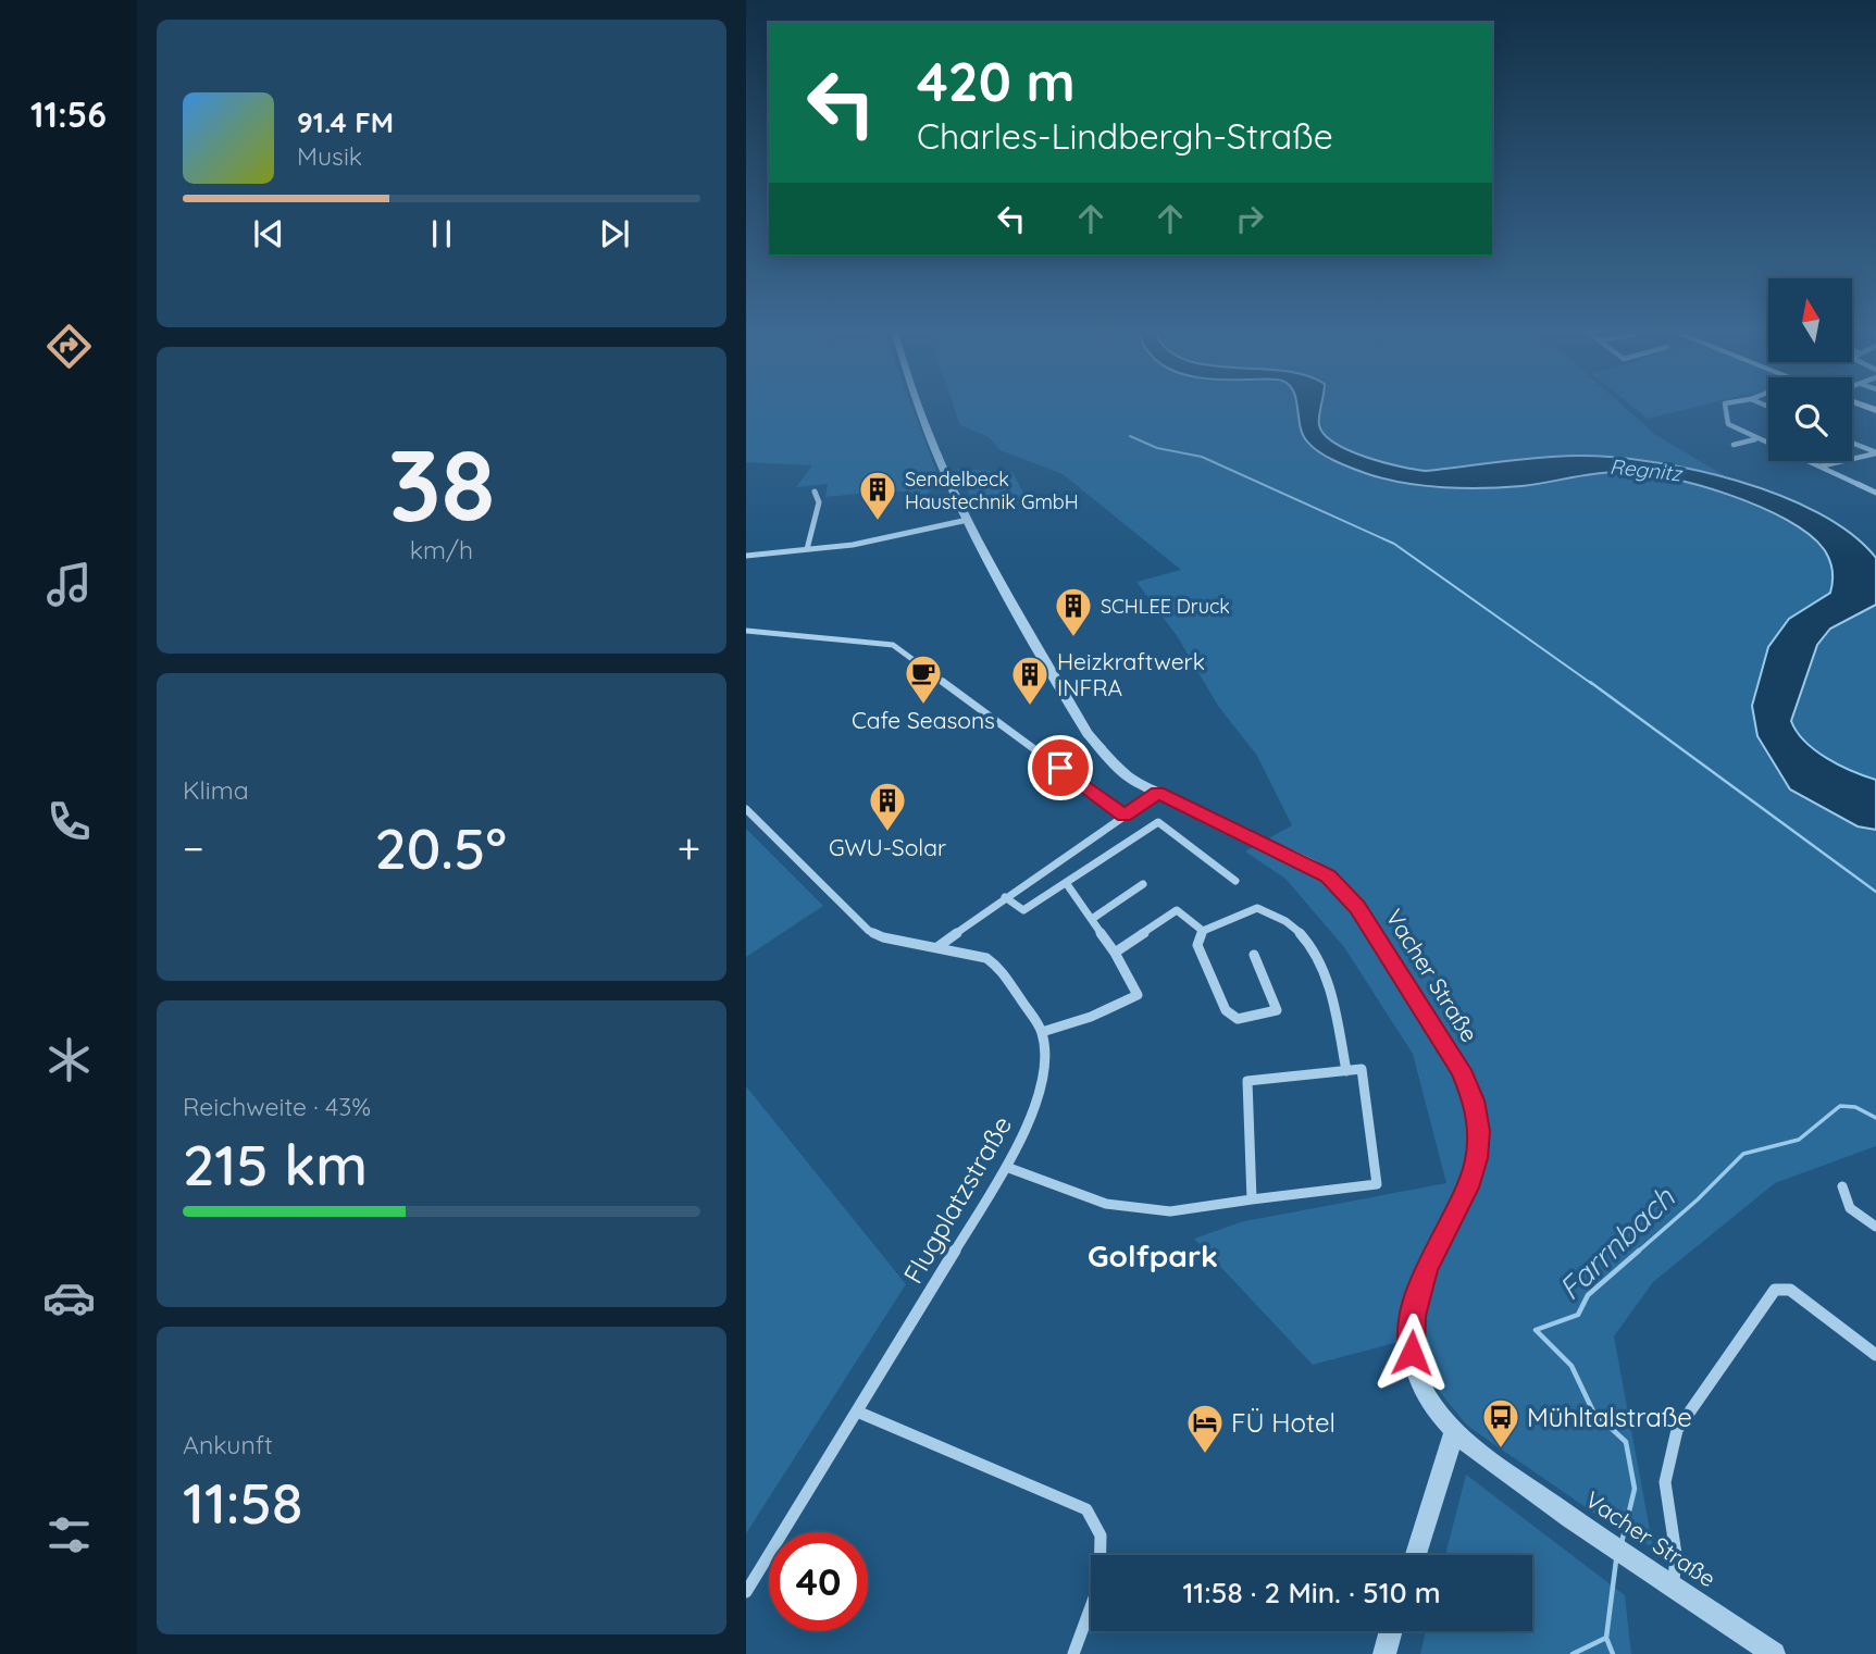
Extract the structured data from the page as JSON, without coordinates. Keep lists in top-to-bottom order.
{
  "streets": {
    "street": ["Vacher Straße", "Flugplatzstraße"]
  },
  "districts": ["Golfpark"],
  "water": ["Regnitz", "Farrnbach"],
  "places": {
    "building": [
      "Sendelbeck Haustechnik GmbH",
      "SCHLEE Druck",
      "Heizkraftwerk INFRA",
      "GWU-Solar"
    ],
    "cafe": ["Cafe Seasons"],
    "bus stop": ["Mühltalstraße"],
    "hotel": ["FÜ Hotel"]
  },
  "north": "top",
  "page": {
    "tabs": "11:56",
    "turn": ["420 m", "Charles-Lindbergh-Straße"],
    "song": ["91.4 FM", "Musik"],
    "tile": [
      ["38", "km/h"],
      "Klima",
      ["Reichweite · 43%", "215 km"],
      ["Ankunft", "11:58"]
    ],
    "heat": ["−", "20.5°", "+"],
    "limit": "40",
    "trip": "11:58 · 2 Min. · 510 m"
  }
}
